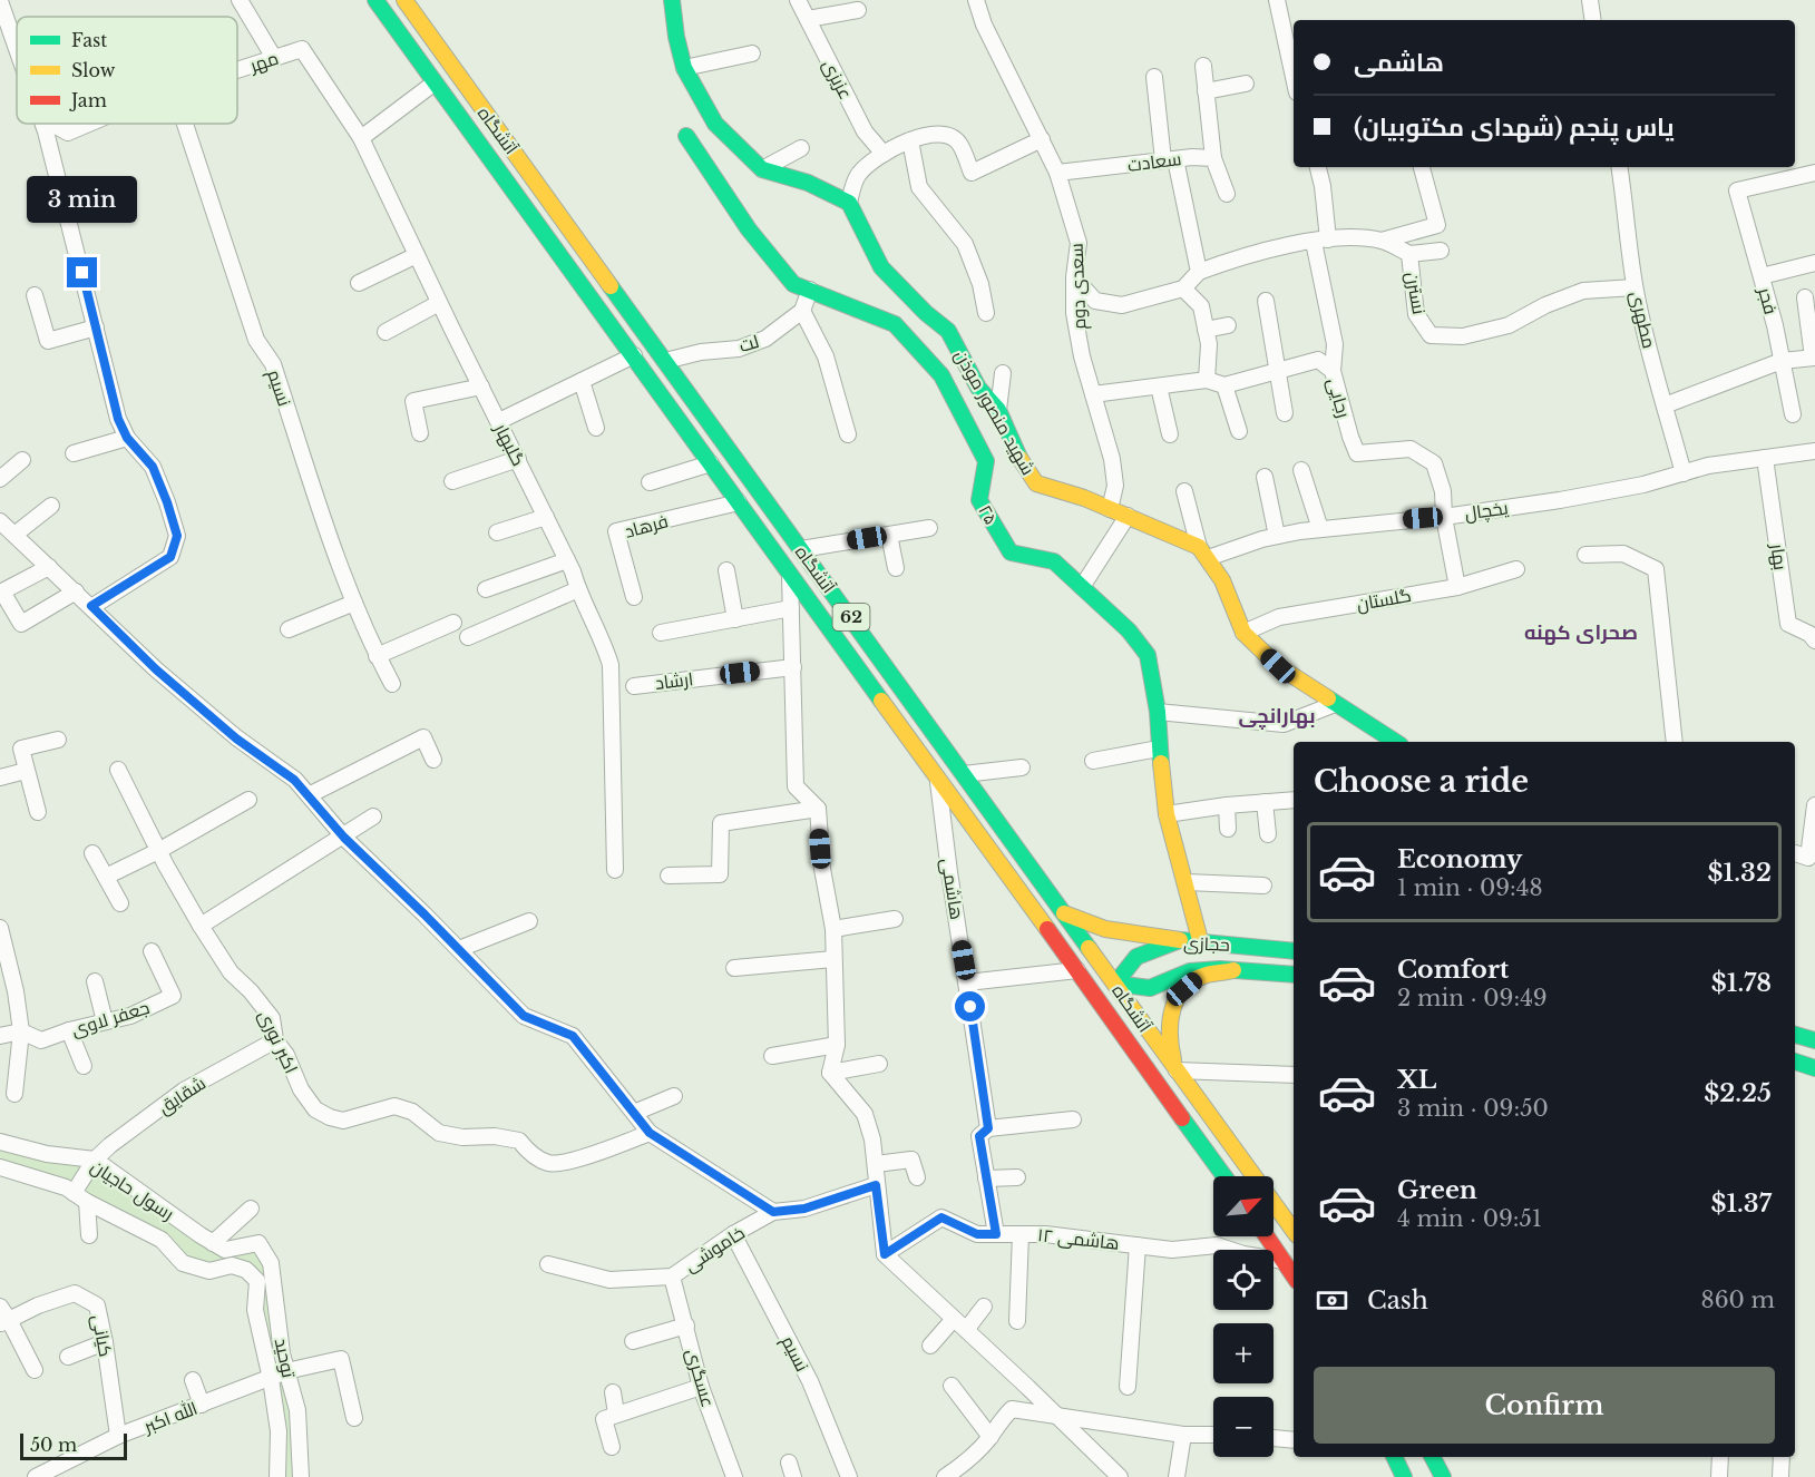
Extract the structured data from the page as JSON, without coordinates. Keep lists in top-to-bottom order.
{
  "streets": {
    "main road": [
      "آتشگاه",
      "شهید منصور موذن",
      "۲۵",
      "62",
      "حجازی"
    ],
    "street": [
      "مهر",
      "عزیزی",
      "سعادت",
      "سعدی دوم",
      "نسترن",
      "فجر",
      "مطهری",
      "لت",
      "نسیم",
      "رجایی",
      "گلبهار",
      "یخچال",
      "فرهاد",
      "بهار",
      "گلستان",
      "ارشاد",
      "هاشمی",
      "جعفر لاوی",
      "اکبر نوری",
      "شقایق",
      "رسول حاجیان",
      "۱۲ هاشمی",
      "خاموشی",
      "کیانی",
      "توحید",
      "عسگری",
      "الله اکبر"
    ]
  },
  "crossings": [
    ["مهر", "گلبهار"],
    ["آتشگاه", "لت"],
    ["آتشگاه", "فرهاد"],
    ["آتشگاه", "هاشمی"],
    ["آتشگاه", "حجازی"],
    ["سعادت", "سعدی دوم"],
    ["سعدی دوم", "شهید منصور موذن"],
    ["نسترن", "مطهری"],
    ["مطهری", "یخچال"],
    ["نسیم", "خاموشی"],
    ["رجایی", "یخچال"],
    ["شهید منصور موذن", "یخچال"],
    ["یخچال", "بهار"],
    ["۲۵", "حجازی"],
    ["هاشمی", "۱۲ هاشمی"],
    ["اکبر نوری", "شقایق"],
    ["شقایق", "رسول حاجیان"],
    ["رسول حاجیان", "توحید"],
    ["خاموشی", "عسگری"],
    ["کیانی", "الله اکبر"],
    ["توحید", "الله اکبر"]
  ],
  "districts": ["صحرای کهنه", "بهارانچی"],
  "legend": ["Fast", "Slow", "Jam"],
  "scale_bar": "50 m",
  "north": "top right",
  "page": {
    "banner": ["هاشمی", "یاس پنجم (شهدای مکتوبیان)"],
    "bubble": "3 min",
    "heading": "Choose a ride",
    "list": [
      {
        "name": "Economy",
        "note": "1 min · 09:48",
        "value": "$1.32"
      },
      {
        "name": "Comfort",
        "note": "2 min · 09:49",
        "value": "$1.78"
      },
      {
        "name": "XL",
        "note": "3 min · 09:50",
        "value": "$2.25"
      },
      {
        "name": "Green",
        "note": "4 min · 09:51",
        "value": "$1.37"
      }
    ],
    "map_buttons": ["+", "−"],
    "pay": ["Cash", "860 m"],
    "buttons": "Confirm",
    "scale": "50 m"
  }
}
